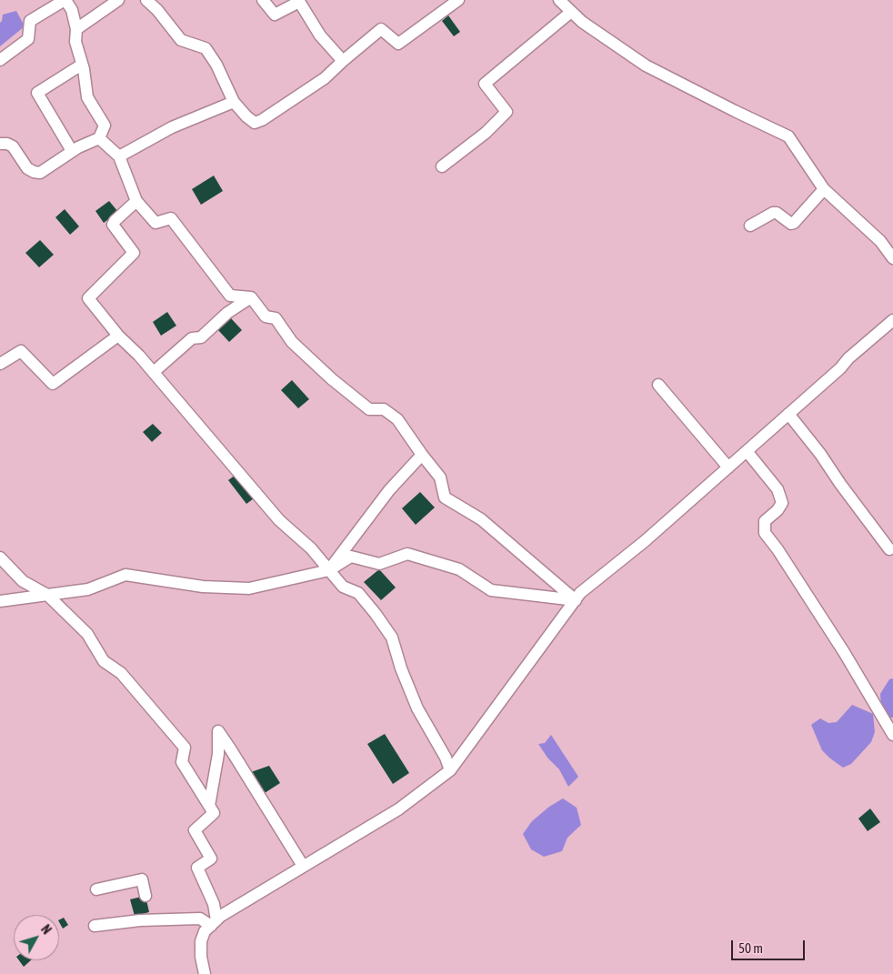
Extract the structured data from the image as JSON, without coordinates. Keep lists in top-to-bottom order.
{
  "scale_bar": "50 m",
  "north": "top right"
}
